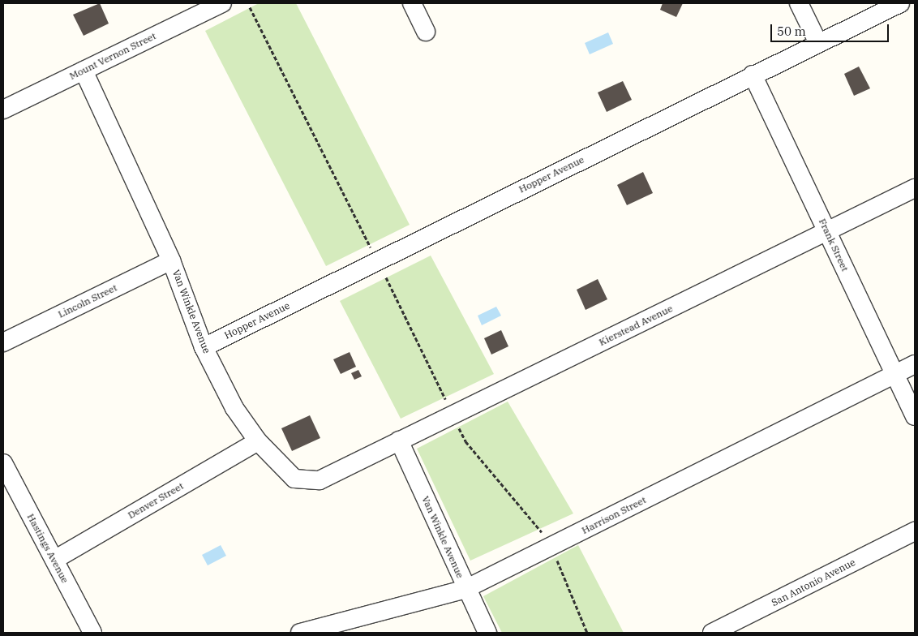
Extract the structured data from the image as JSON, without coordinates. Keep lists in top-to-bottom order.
{
  "streets": {
    "street": [
      "Mount Vernon Street",
      "Hopper Avenue",
      "Frank Street",
      "Lincoln Street",
      "Van Winkle Avenue",
      "Kierstead Avenue",
      "Denver Street",
      "Harrison Street",
      "Hastings Avenue",
      "San Antonio Avenue"
    ]
  },
  "crossings": [
    ["Mount Vernon Street", "Van Winkle Avenue"],
    ["Hopper Avenue", "Frank Street"],
    ["Hopper Avenue", "Van Winkle Avenue"],
    ["Frank Street", "Kierstead Avenue"],
    ["Frank Street", "Harrison Street"],
    ["Lincoln Street", "Van Winkle Avenue"],
    ["Van Winkle Avenue", "Kierstead Avenue"],
    ["Van Winkle Avenue", "Denver Street"],
    ["Van Winkle Avenue", "Harrison Street"],
    ["Denver Street", "Hastings Avenue"]
  ],
  "scale_bar": "50 m"
}
